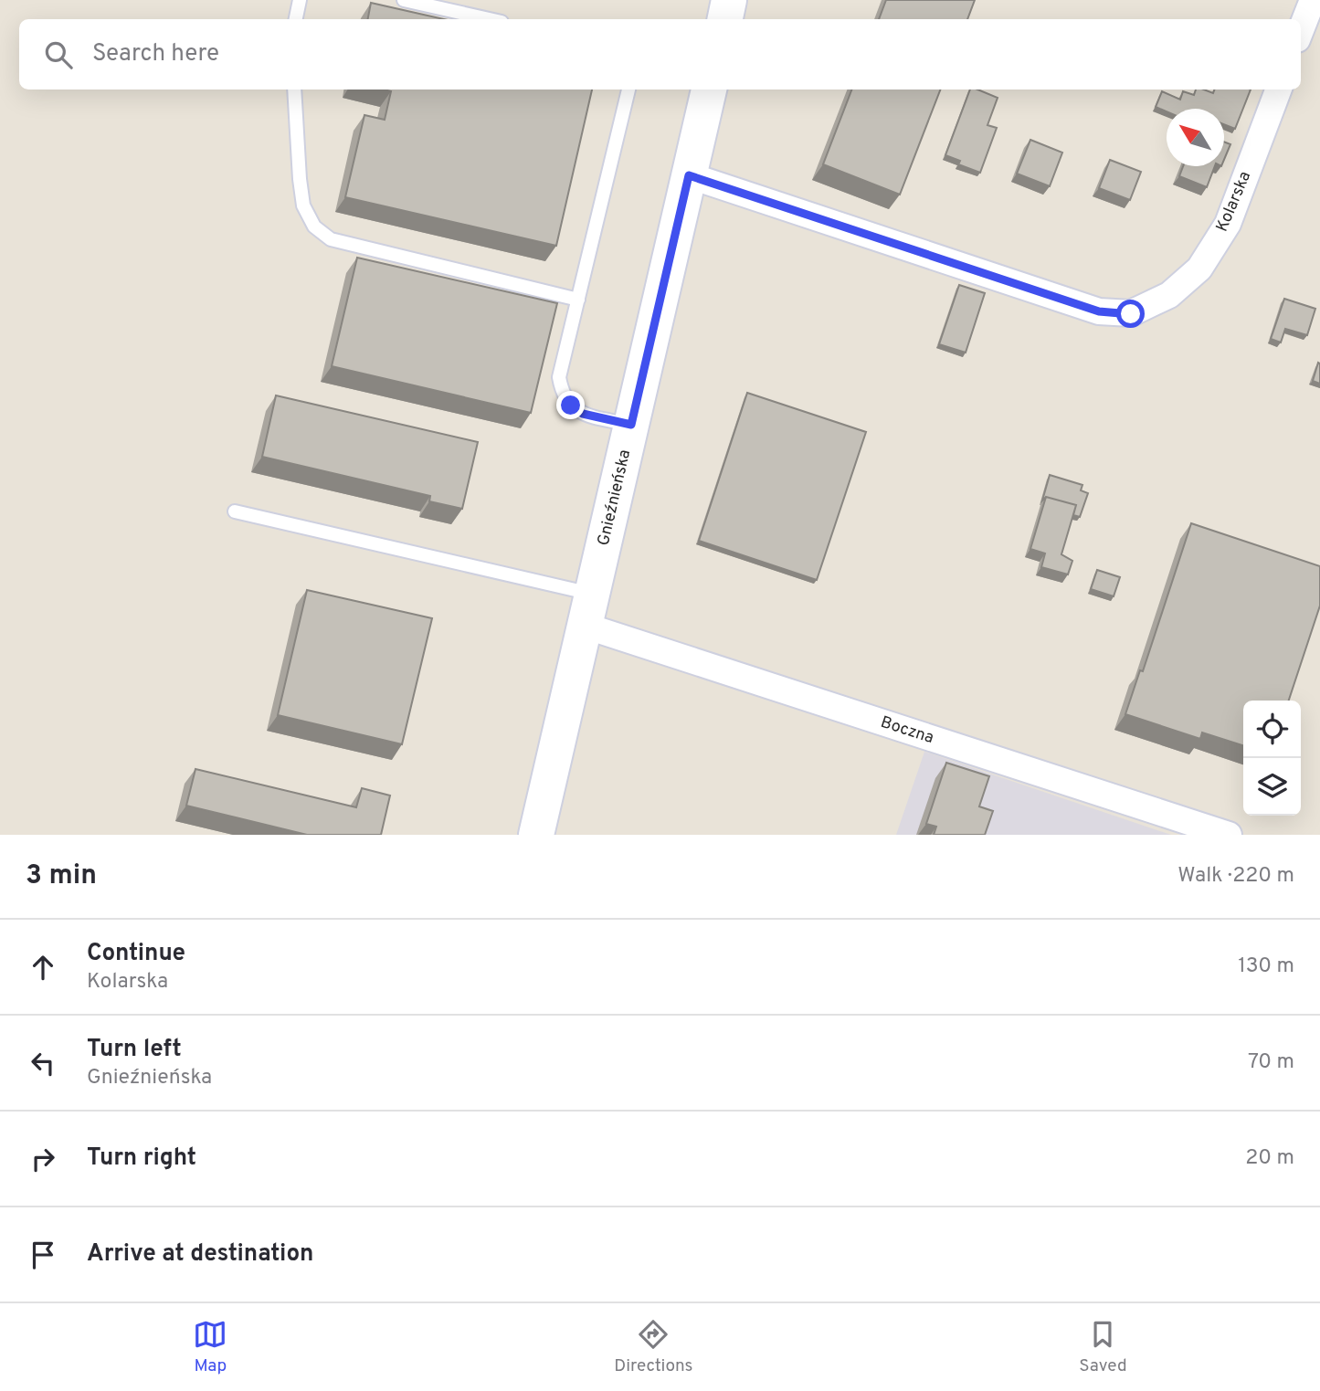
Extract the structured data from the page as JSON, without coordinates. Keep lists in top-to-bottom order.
{
  "streets": {
    "main road": ["Gnieźnieńska"],
    "street": ["Kolarska", "Boczna"]
  },
  "crossings": [
    ["Kolarska", "Gnieźnieńska"],
    ["Gnieźnieńska", "Boczna"]
  ],
  "north": "top left",
  "page": {
    "search": "Search here",
    "heading": ["3 min", "Walk · 220 m"],
    "list": [
      ["Continue", "Kolarska", "130 m"],
      ["Turn left", "Gnieźnieńska", "70 m"],
      ["Turn right", "20 m"],
      "Arrive at destination"
    ],
    "nav": ["Map", "Directions", "Saved"]
  }
}
